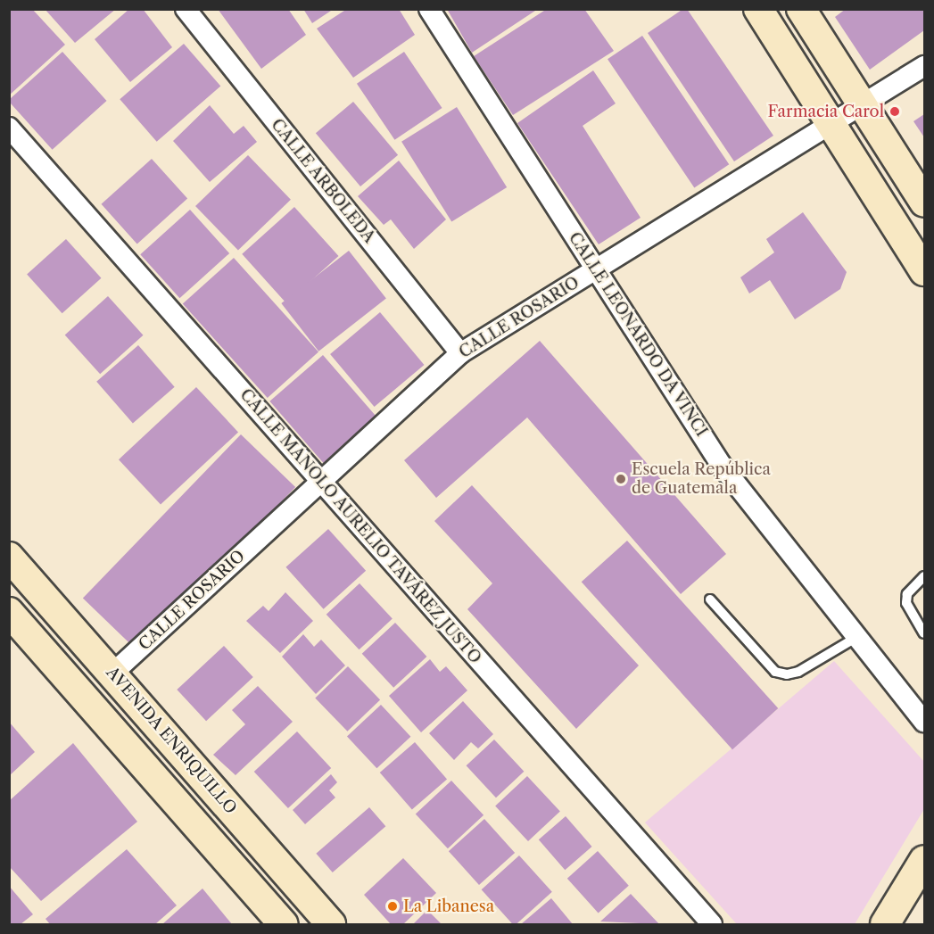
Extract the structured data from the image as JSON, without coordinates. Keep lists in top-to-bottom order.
{
  "streets": {
    "main road": ["AVENIDA ENRIQUILLO"],
    "street": [
      "CALLE ARBOLEDA",
      "CALLE ROSARIO",
      "CALLE LEONARDO DA VINCI",
      "CALLE MANOLO AURELIO TAVÁREZ JUSTO"
    ]
  },
  "crossings": [
    ["CALLE ARBOLEDA", "CALLE ROSARIO"],
    ["CALLE ROSARIO", "CALLE LEONARDO DA VINCI"],
    ["CALLE ROSARIO", "CALLE MANOLO AURELIO TAVÁREZ JUSTO"],
    ["CALLE ROSARIO", "AVENIDA ENRIQUILLO"]
  ],
  "places": ["Farmacia Carol", "Escuela República de Guatemala", "La Libanesa"]
}
